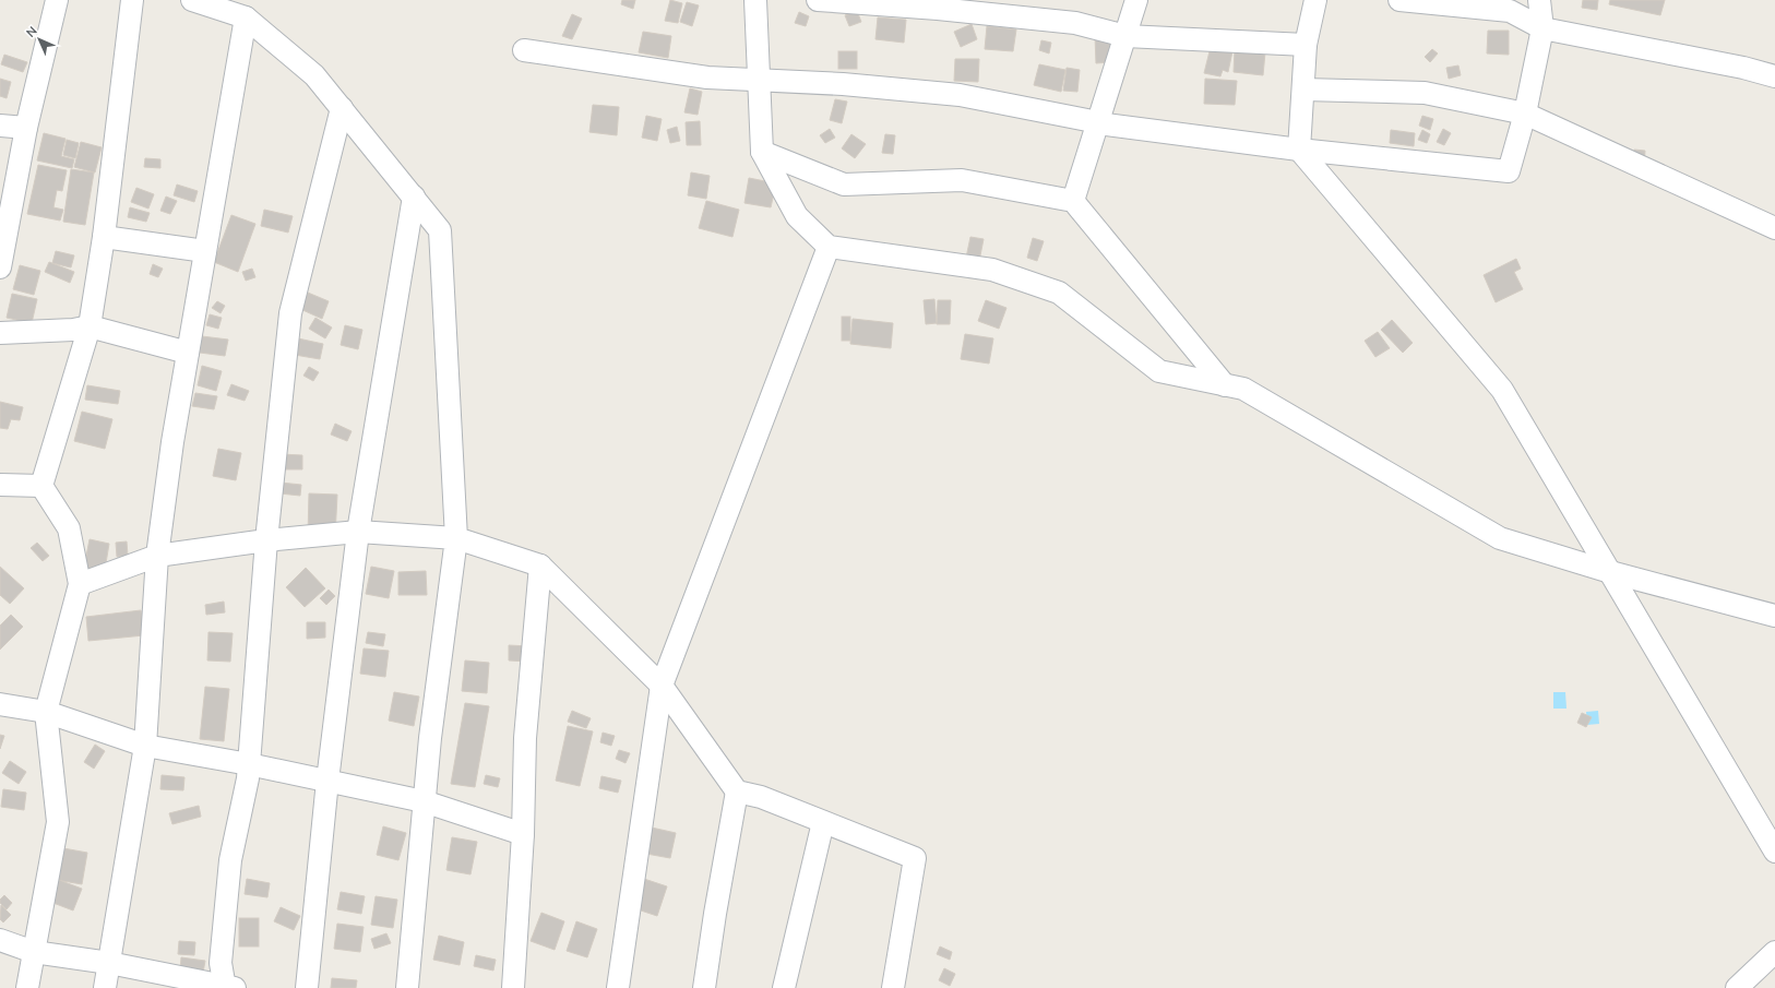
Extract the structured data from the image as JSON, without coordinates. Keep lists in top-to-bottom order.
{
  "north": "top left"
}
